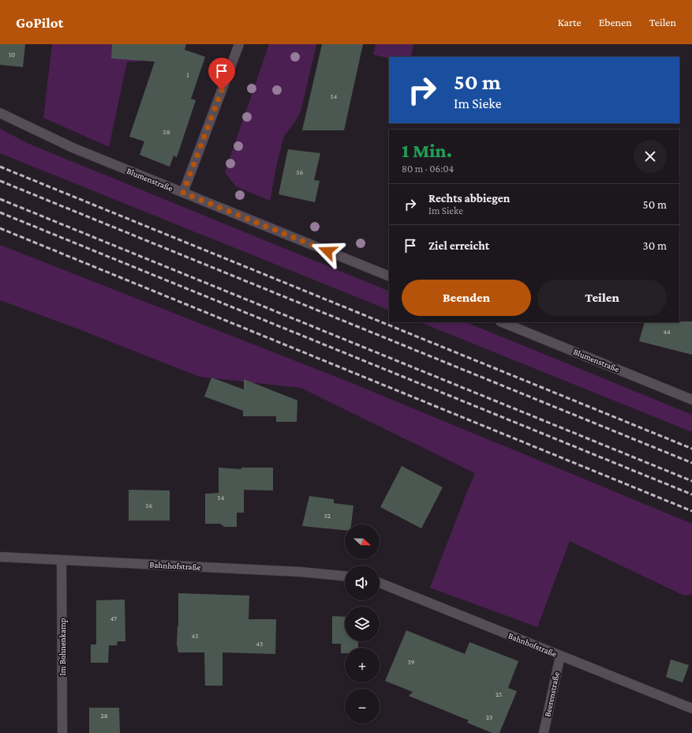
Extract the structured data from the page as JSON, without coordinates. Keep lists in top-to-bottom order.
{
  "streets": {
    "street": [
      "Blumenstraße",
      "Bahnhofstraße",
      "Im Bohnenkamp",
      "Beerenstraße"
    ]
  },
  "crossings": [
    ["Bahnhofstraße", "Im Bohnenkamp"],
    ["Bahnhofstraße", "Beerenstraße"]
  ],
  "house_numbers": [
    "10",
    "1",
    "54",
    "58",
    "56",
    "44",
    "54",
    "56",
    "52",
    "47",
    "45",
    "43",
    "39",
    "25",
    "28",
    "23"
  ],
  "north": "right",
  "page": {
    "header": "GoPilot",
    "nav": ["Karte", "Ebenen", "Teilen"],
    "turn": ["50 m", "Im Sieke"],
    "heading": ["1 Min.", "80 m · 06:04"],
    "list": [
      {
        "name": "Rechts abbiegen",
        "note": "Im Sieke",
        "value": "50 m"
      },
      {
        "name": "Ziel erreicht",
        "value": "30 m"
      }
    ],
    "buttons": ["Beenden", "Teilen"],
    "map_buttons": ["+", "−"]
  }
}
